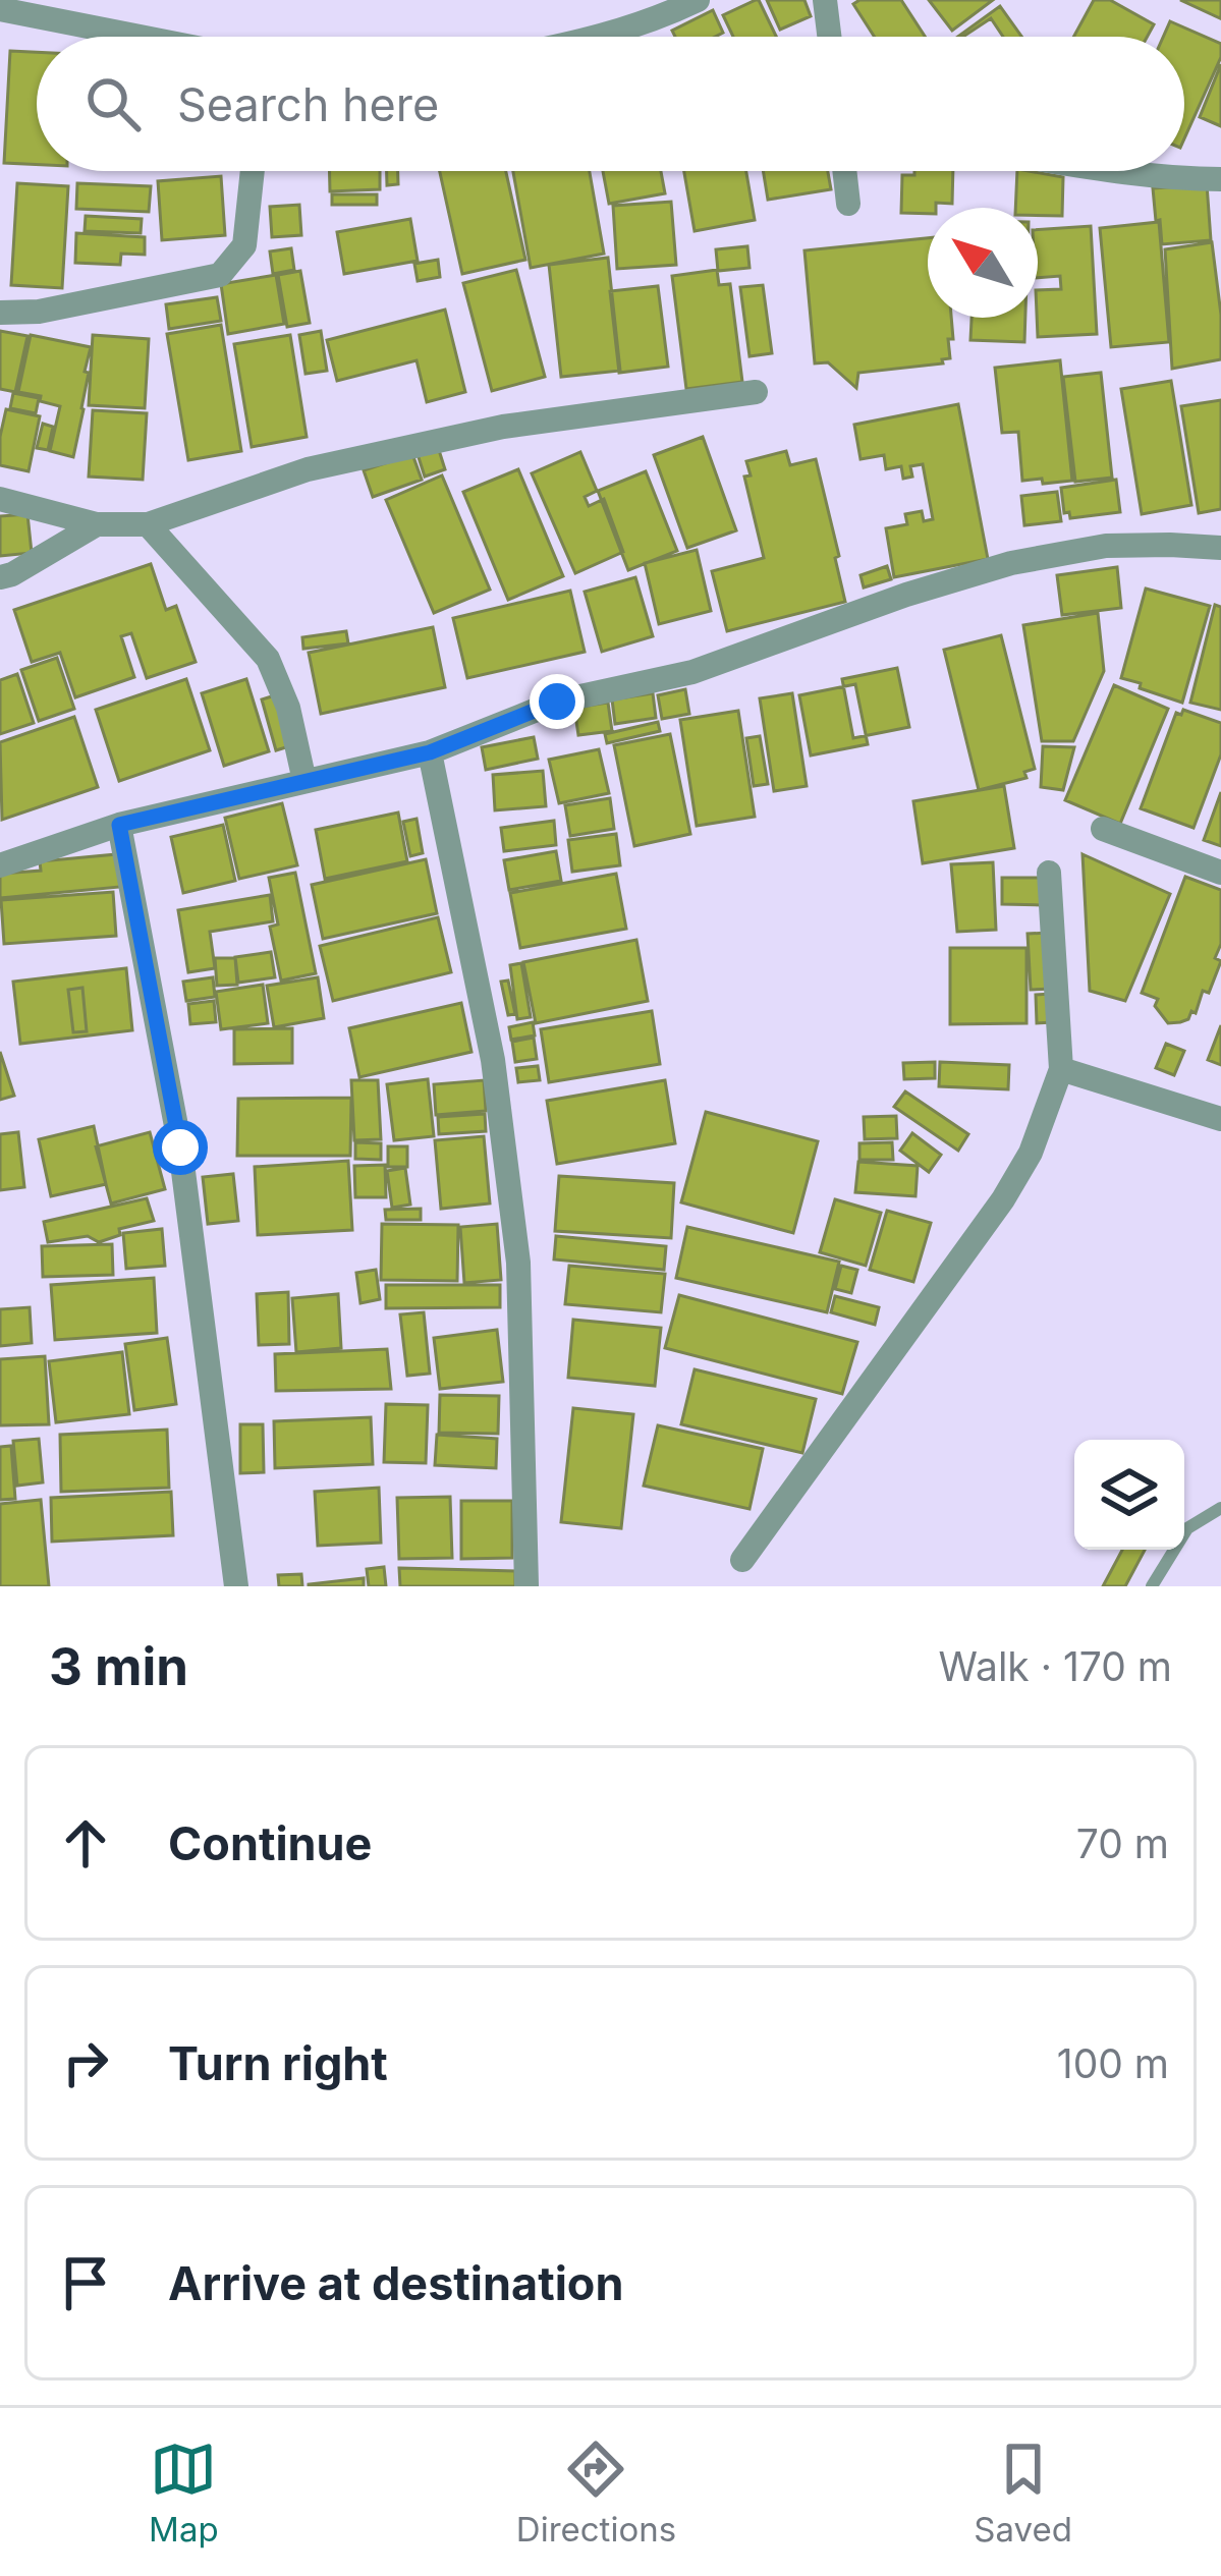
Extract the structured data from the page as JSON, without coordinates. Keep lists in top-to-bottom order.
{
  "north": "top left",
  "page": {
    "search": "Search here",
    "heading": ["3 min", "Walk · 170 m"],
    "list": [
      ["Continue", "70 m"],
      ["Turn right", "100 m"],
      "Arrive at destination"
    ],
    "nav": ["Map", "Directions", "Saved"]
  }
}
